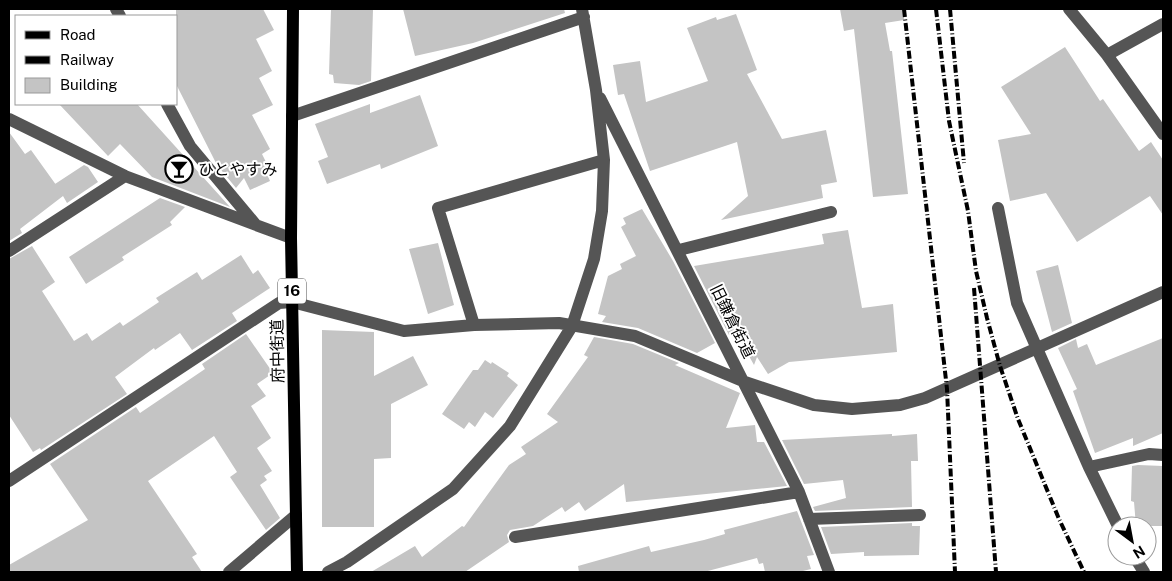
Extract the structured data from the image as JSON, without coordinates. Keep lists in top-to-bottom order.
{
  "streets": {
    "main road": ["16", "府中街道"],
    "street": ["旧鎌倉街道"]
  },
  "places": {
    "bar": ["ひとやすみ"]
  },
  "legend": ["Road", "Railway", "Building"],
  "north": "bottom right"
}
